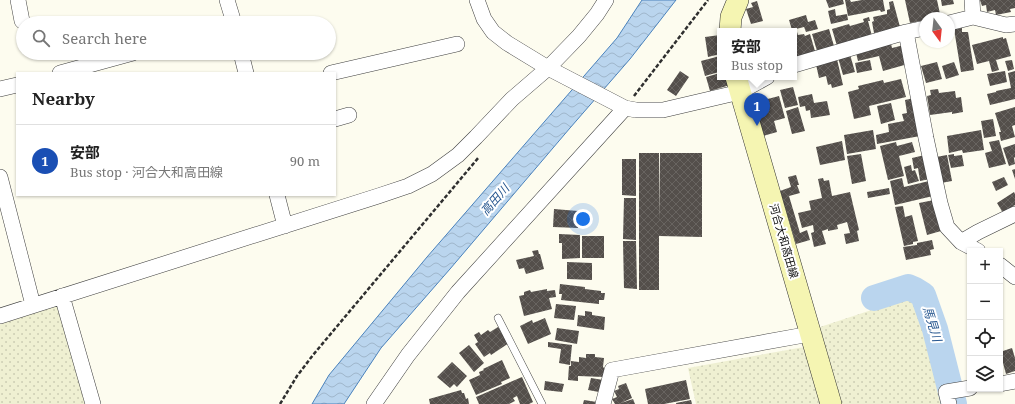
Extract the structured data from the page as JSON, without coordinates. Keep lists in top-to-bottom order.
{
  "streets": {
    "main road": ["河合大和高田線"]
  },
  "water": ["高田川", "馬見川"],
  "north": "bottom",
  "page": {
    "search": "Search here",
    "popup": ["安部", "Bus stop"],
    "heading": "Nearby",
    "pins": "1",
    "list": [
      {
        "mark": "1",
        "name": "安部",
        "note": "Bus stop · 河合大和高田線",
        "value": "90 m"
      }
    ],
    "map_buttons": ["+", "−"]
  }
}
